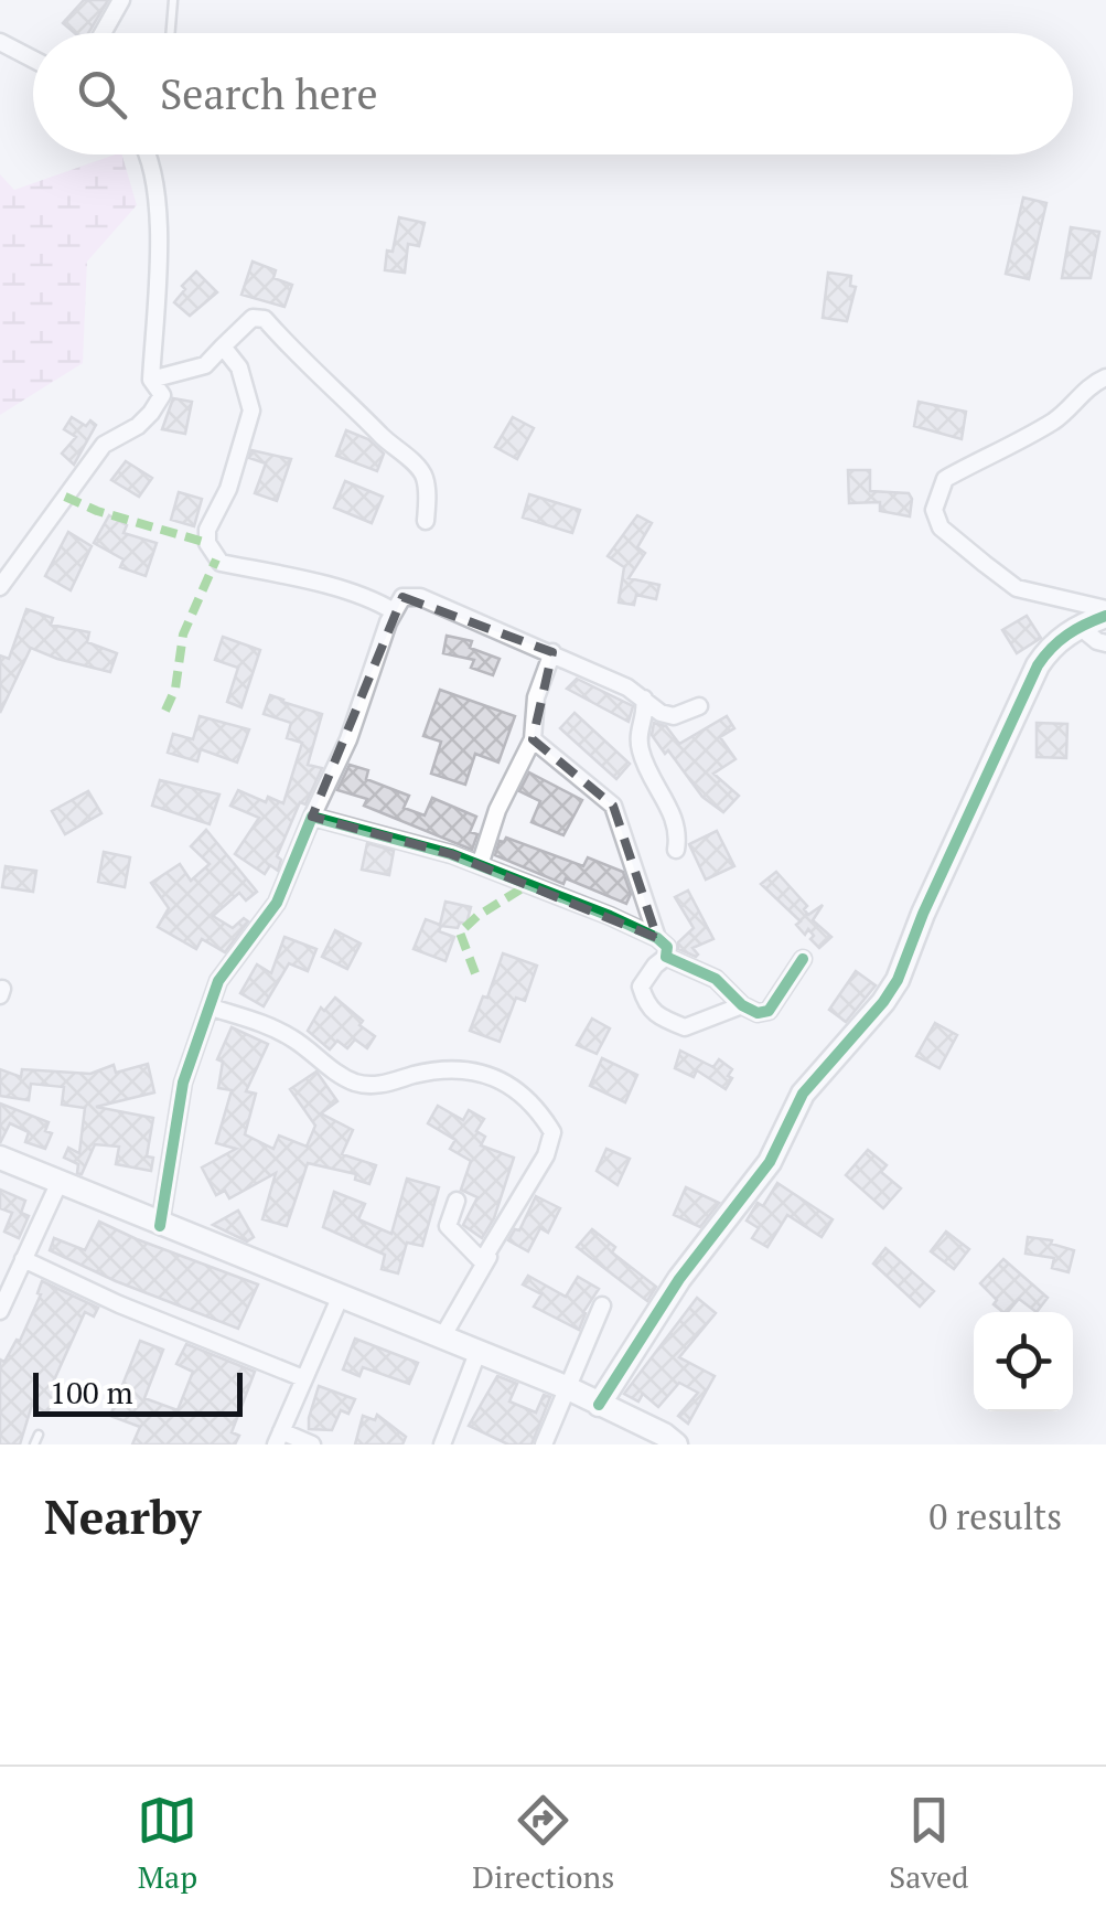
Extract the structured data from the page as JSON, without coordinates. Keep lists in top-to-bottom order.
{
  "scale_bar": "100 m",
  "page": {
    "search": "Search here",
    "scale": "100 m",
    "heading": ["Nearby", "0 results"],
    "nav": ["Map", "Directions", "Saved"]
  }
}
